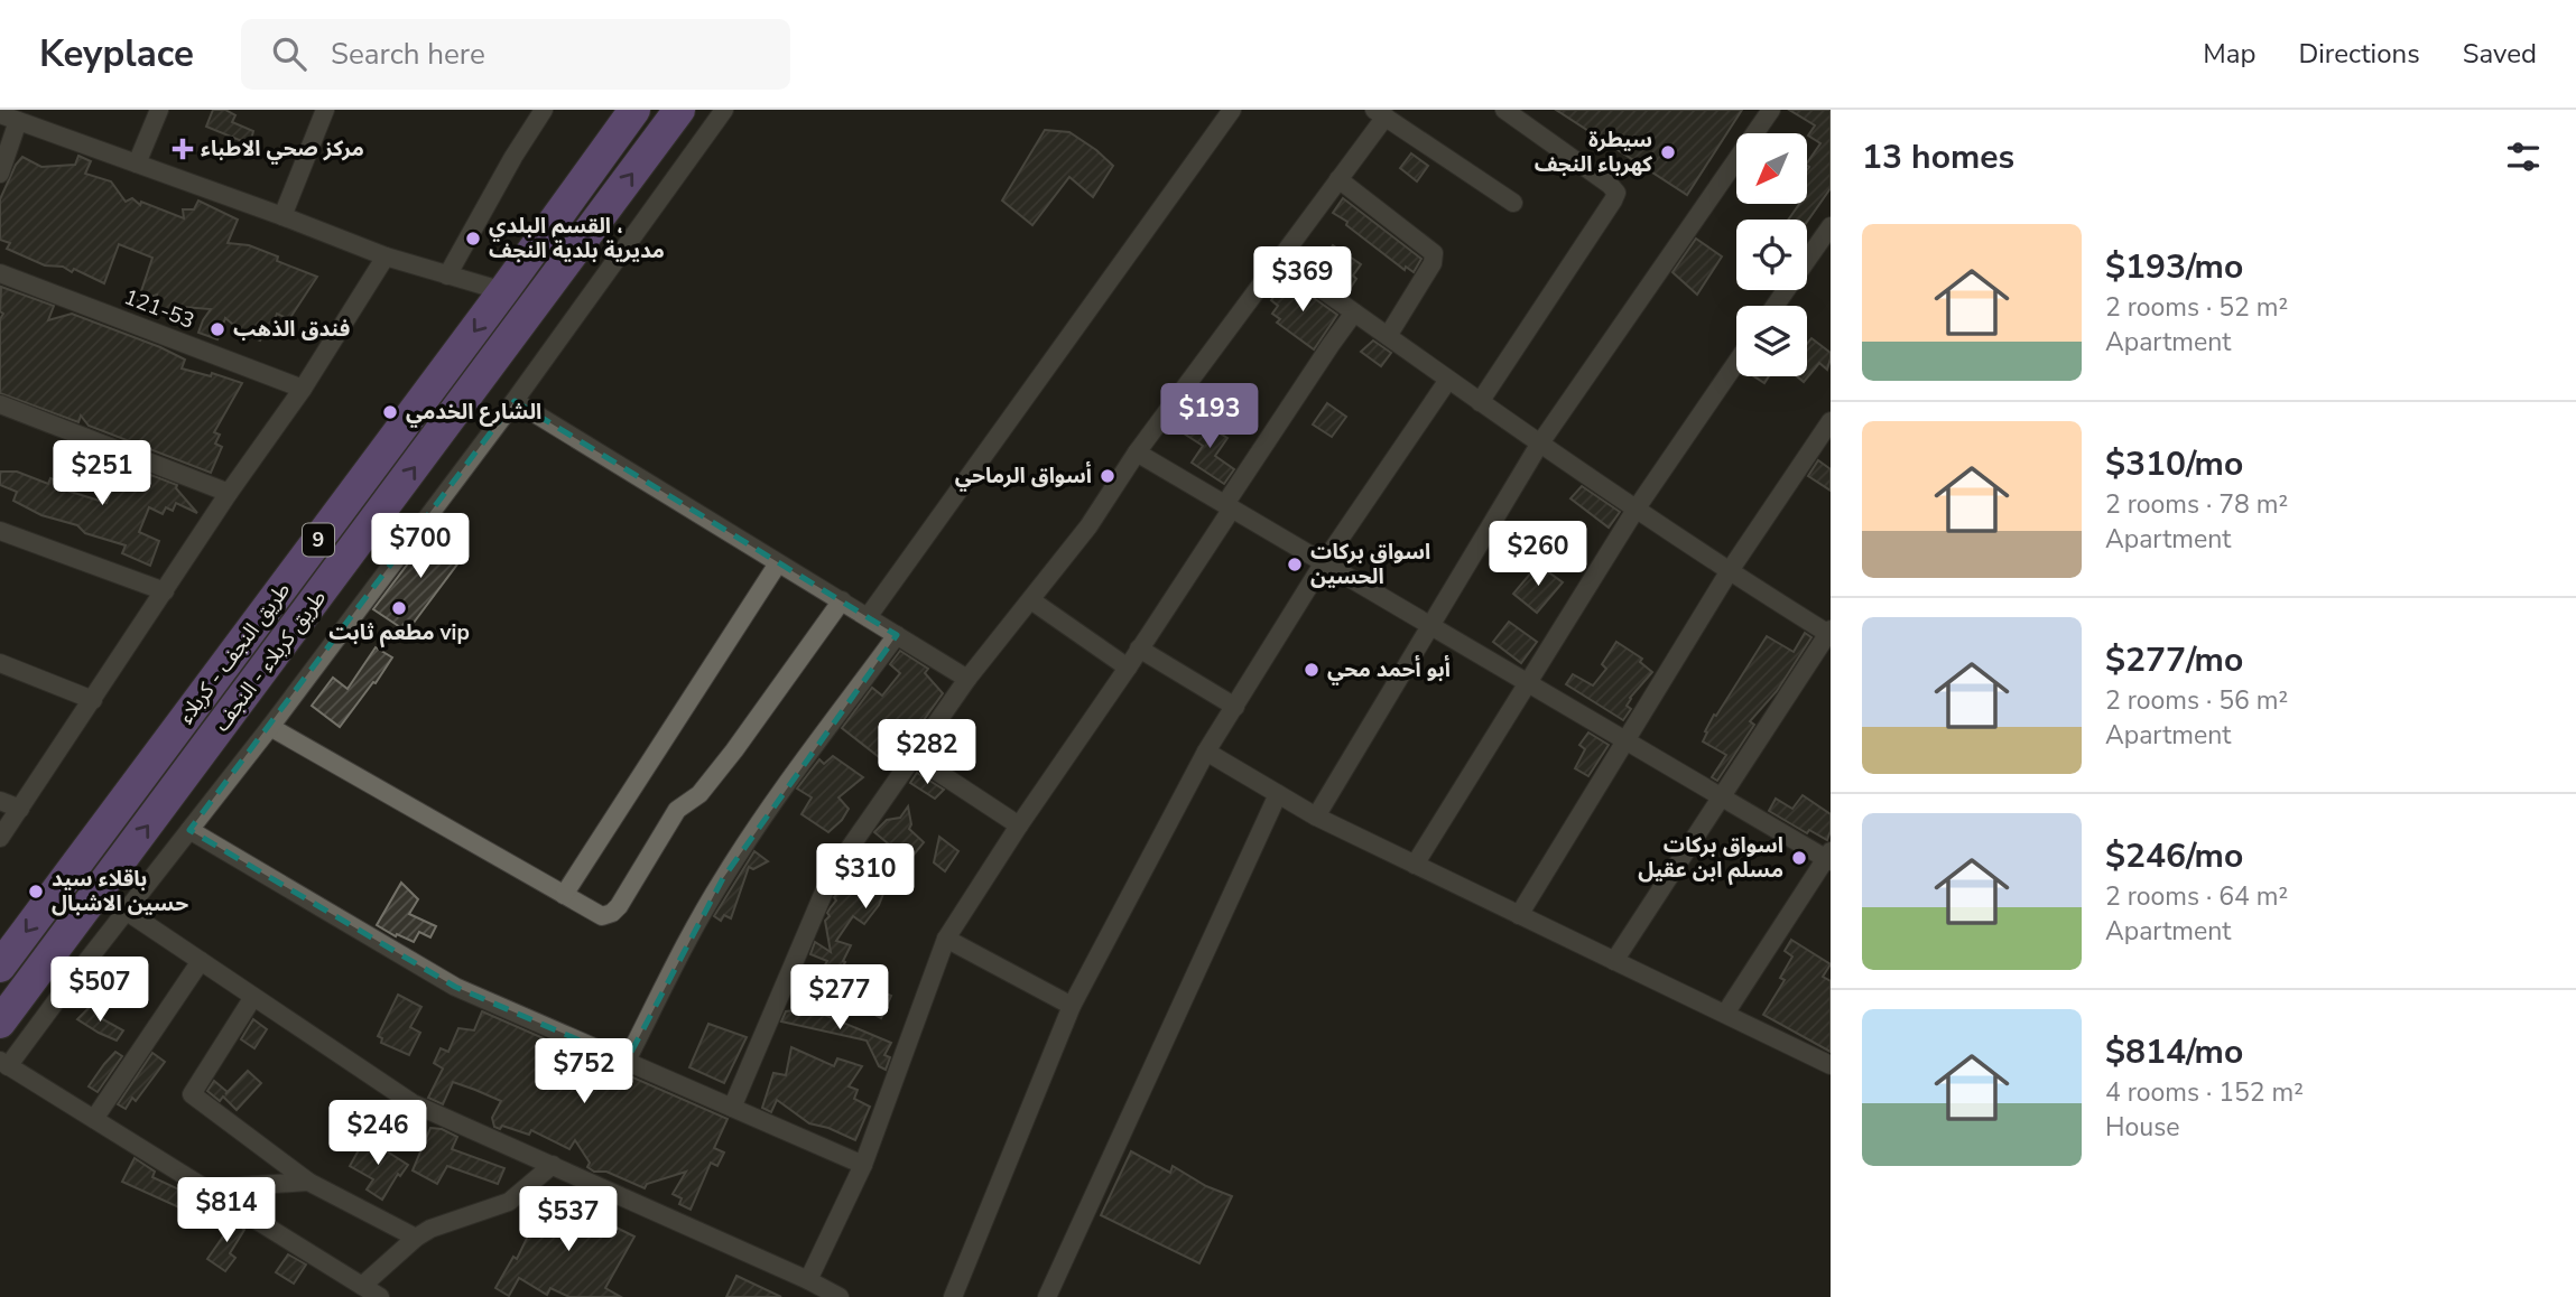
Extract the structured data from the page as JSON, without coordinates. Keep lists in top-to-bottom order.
{
  "streets": {
    "highway": ["9", "طريق النجف - کربلاء", "طريق کربلاء - النجف"],
    "street": ["121-53"]
  },
  "one_way": ["طريق النجف - کربلاء", "طريق کربلاء - النجف"],
  "places": {
    "health": ["مركز صحي الاطباء"],
    "other": [
      "سيطرة كهرباء النجف",
      "القسم البلدي ، مديرية بلدية النجف",
      "فندق الذهب",
      "الشارع الخدمي",
      "أسواق الرماحي",
      "اسواق بركات الحسين",
      "مطعم ثابت vip",
      "أبو أحمد محي",
      "اسواق بركات مسلم ابن عقيل",
      "باقلاء سيد حسين الاشبال"
    ]
  },
  "north": "bottom left",
  "page": {
    "header": "Keyplace",
    "search": "Search here",
    "nav": ["Map", "Directions", "Saved"],
    "heading": "13 homes",
    "list": [
      {
        "name": "$193/mo",
        "note": "2 rooms · 52 m² · Apartment"
      },
      {
        "name": "$310/mo",
        "note": "2 rooms · 78 m² · Apartment"
      },
      {
        "name": "$277/mo",
        "note": "2 rooms · 56 m² · Apartment"
      },
      {
        "name": "$246/mo",
        "note": "2 rooms · 64 m² · Apartment"
      },
      {
        "name": "$814/mo",
        "note": "4 rooms · 152 m² · House"
      }
    ],
    "price": [
      "$369",
      "$193",
      "$251",
      "$700",
      "$260",
      "$282",
      "$310",
      "$507",
      "$277",
      "$752",
      "$246",
      "$814",
      "$537"
    ]
  }
}
